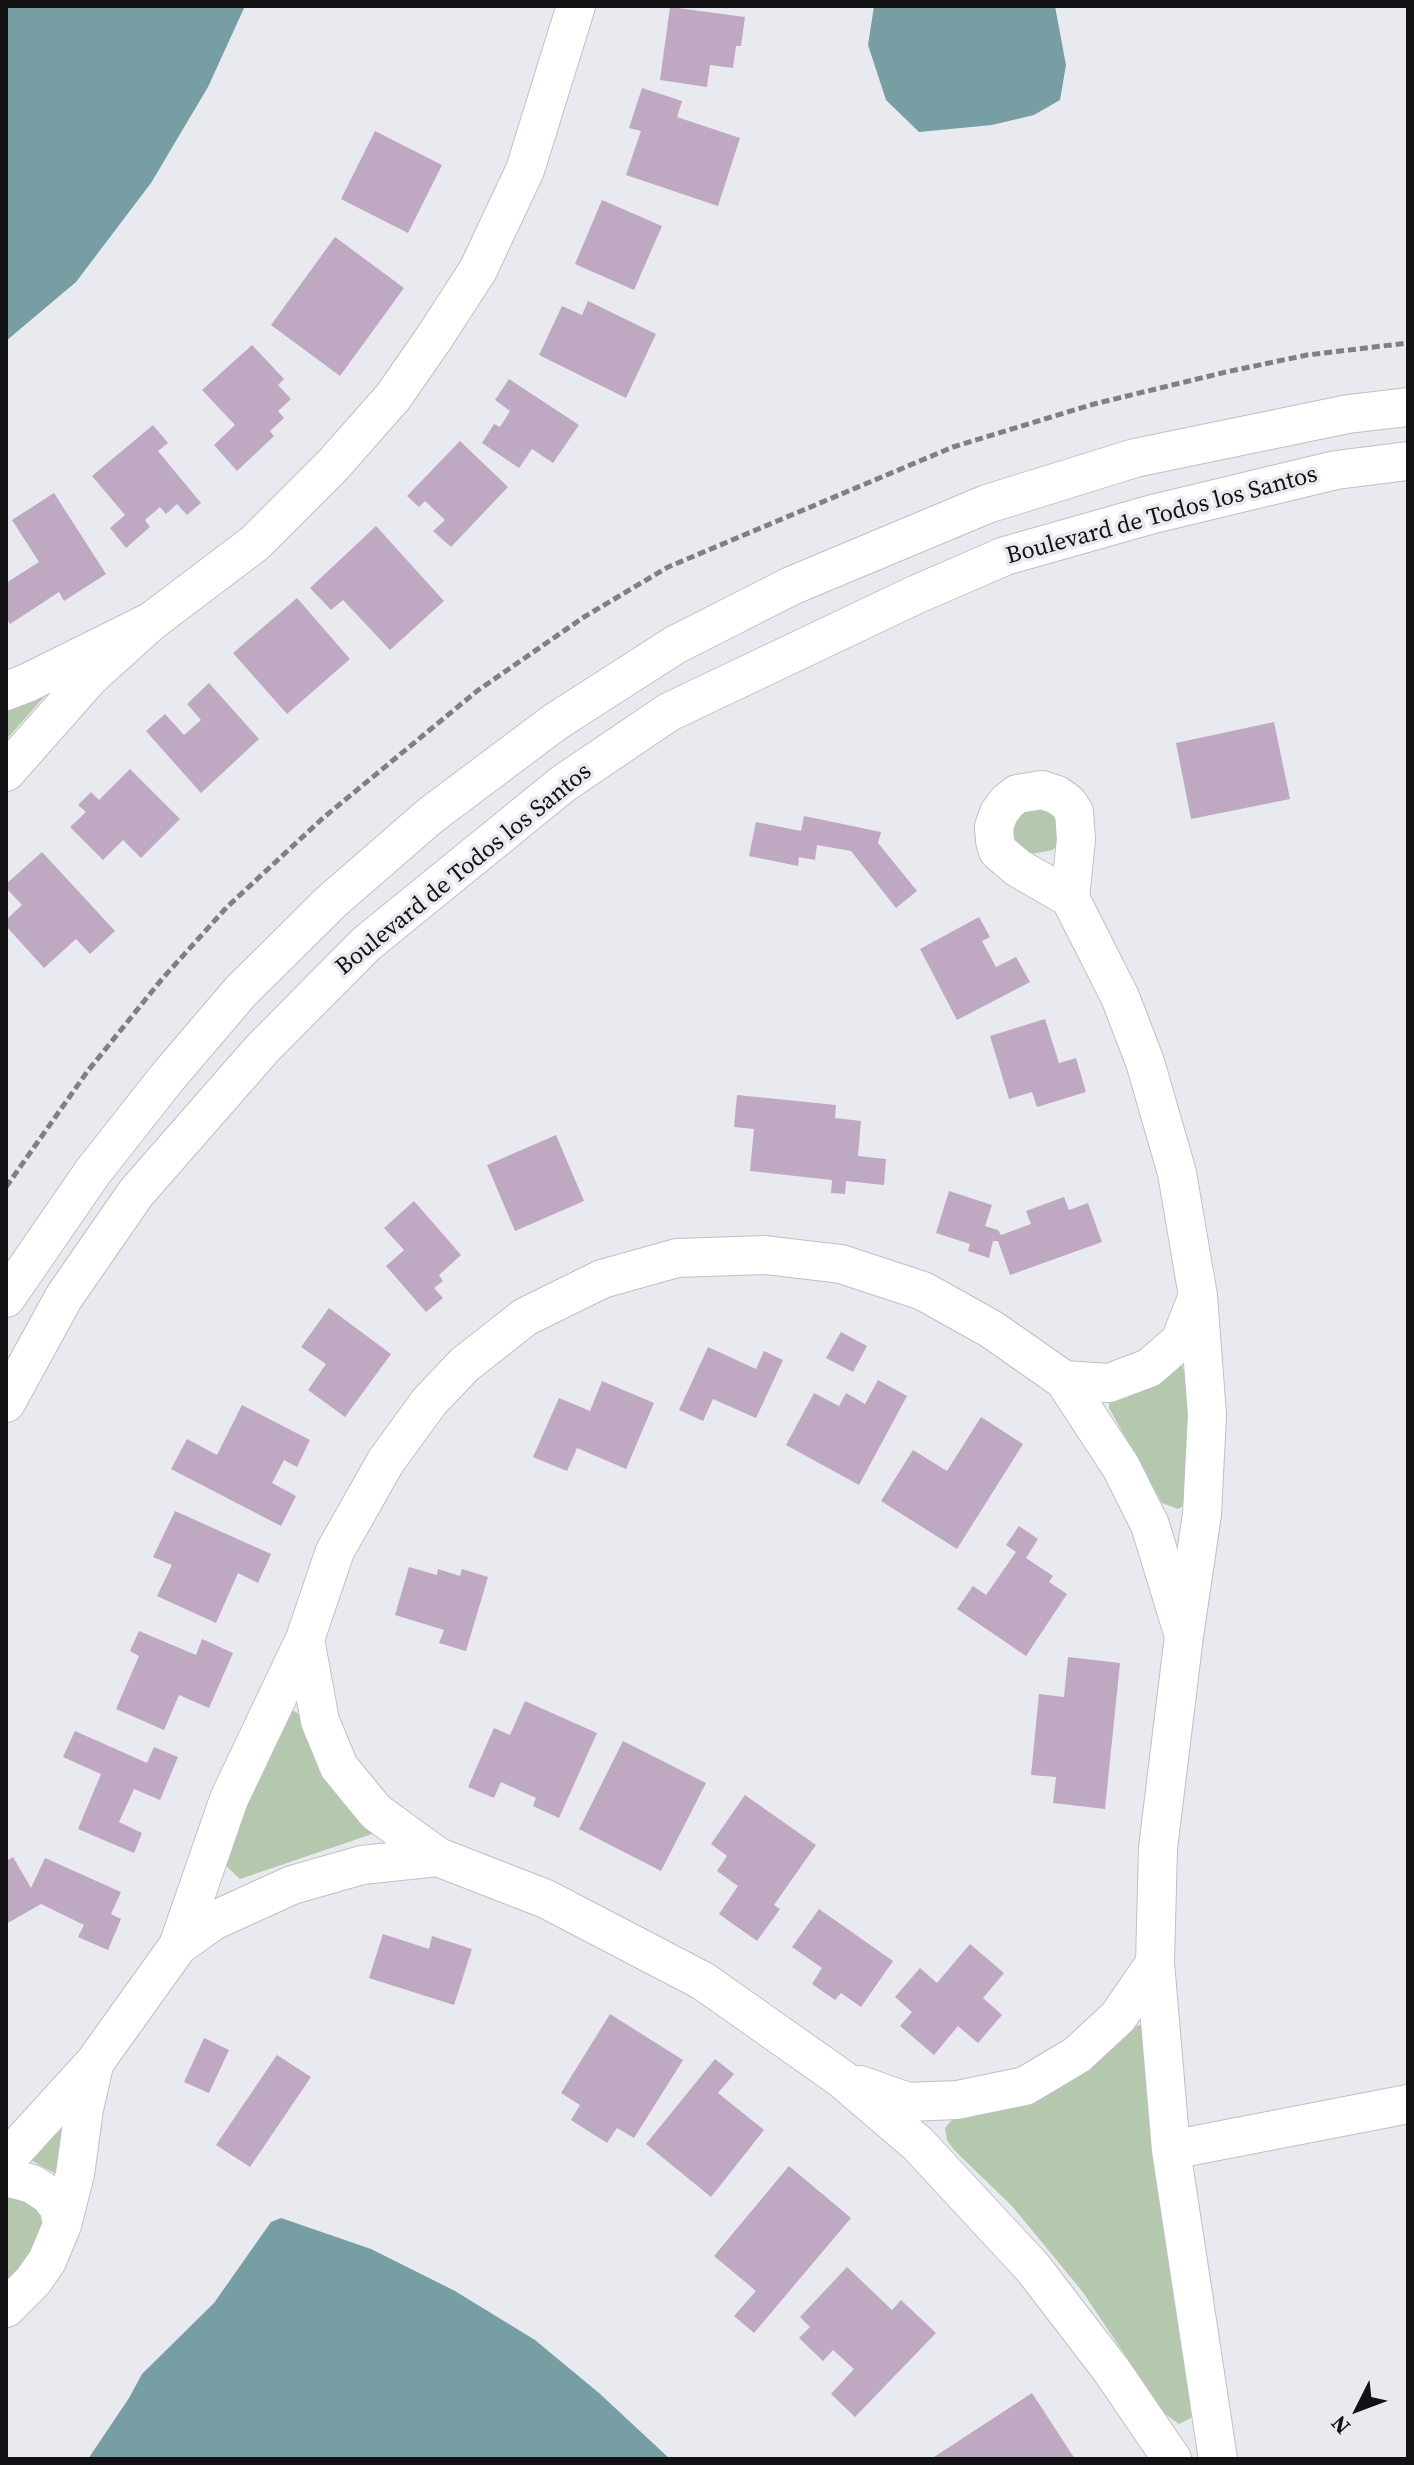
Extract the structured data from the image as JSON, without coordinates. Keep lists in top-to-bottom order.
{
  "streets": {
    "street": ["Boulevard de Todos los Santos"]
  },
  "north": "bottom left"
}
